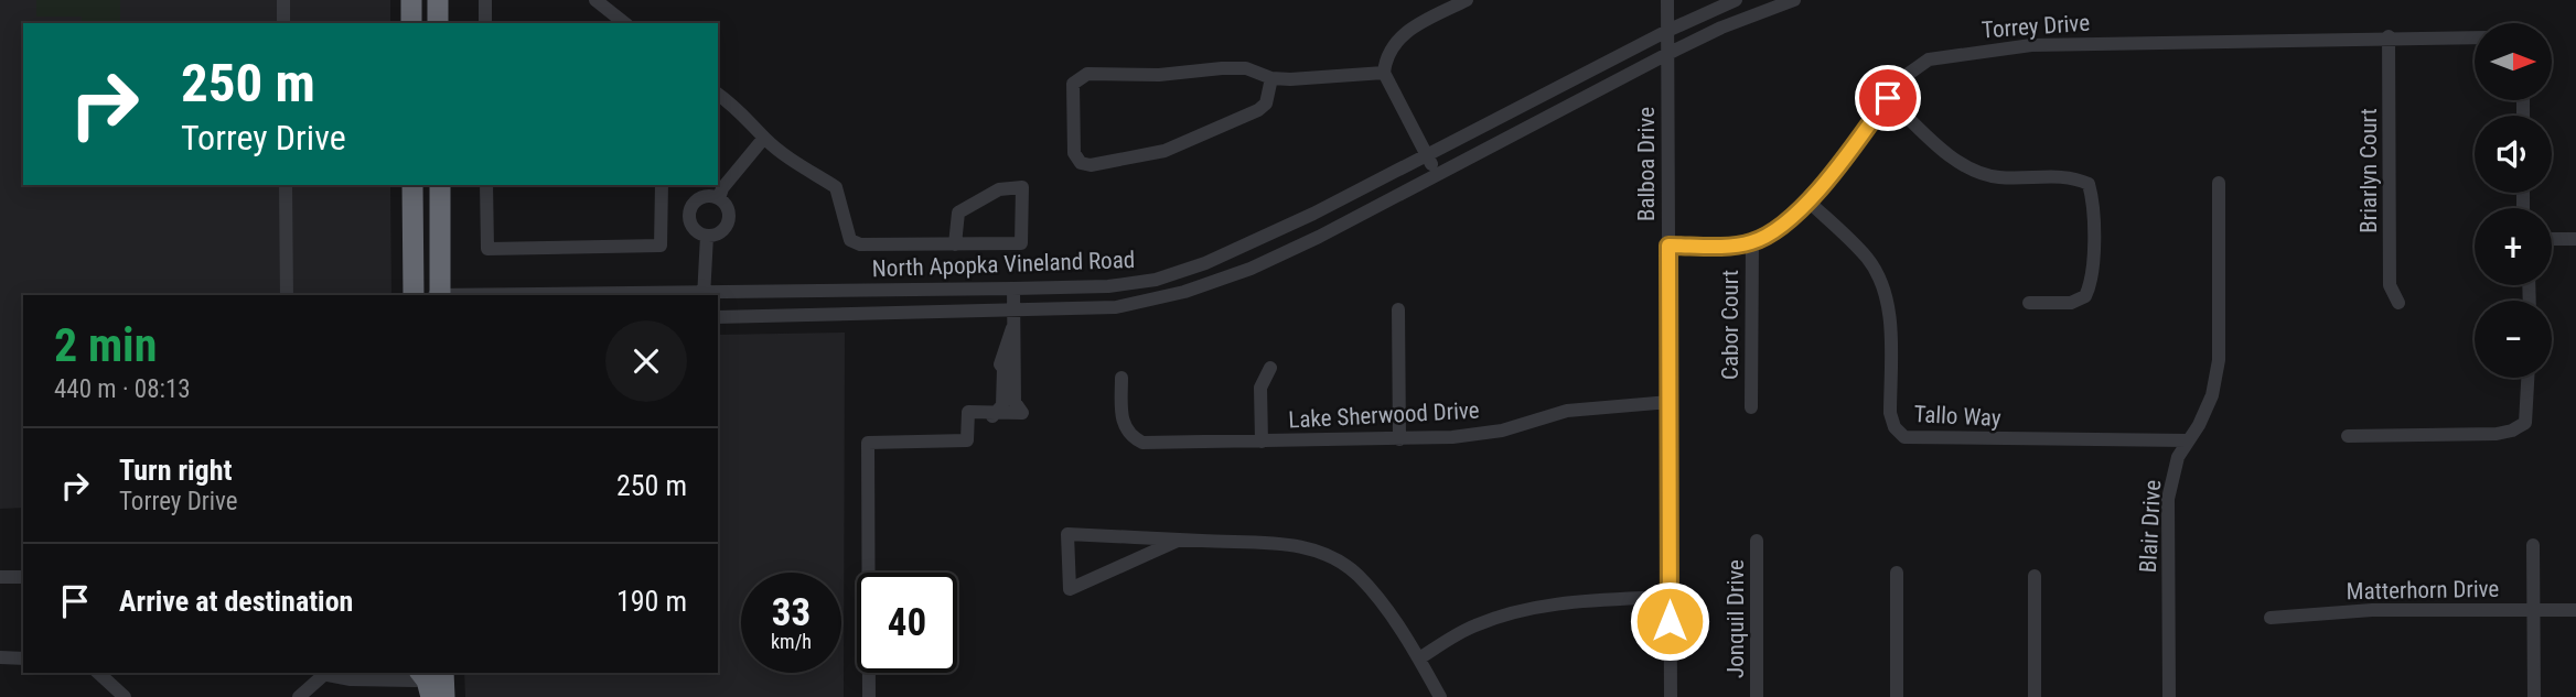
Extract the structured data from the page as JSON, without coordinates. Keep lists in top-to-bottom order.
{
  "streets": {
    "street": [
      "Torrey Drive",
      "Balboa Drive",
      "Briarlyn Court",
      "North Apopka Vineland Road",
      "Cabor Court",
      "Lake Sherwood Drive",
      "Tallo Way",
      "Blair Drive",
      "Matterhorn Drive",
      "Jonquil Drive"
    ]
  },
  "crossings": [
    ["Torrey Drive", "Balboa Drive"],
    ["Torrey Drive", "Briarlyn Court"],
    ["Torrey Drive", "Cabor Court"],
    ["Torrey Drive", "Tallo Way"],
    ["Balboa Drive", "North Apopka Vineland Road"],
    ["Balboa Drive", "Lake Sherwood Drive"],
    ["Tallo Way", "Blair Drive"]
  ],
  "north": "right",
  "page": {
    "map_buttons": ["+", "−"],
    "turn": ["250 m", "Torrey Drive"],
    "heading": ["2 min", "440 m · 08:13"],
    "list": [
      {
        "name": "Turn right",
        "note": "Torrey Drive",
        "value": "250 m"
      },
      {
        "name": "Arrive at destination",
        "value": "190 m"
      }
    ],
    "speed": "33 km/h",
    "limit": "40"
  }
}
